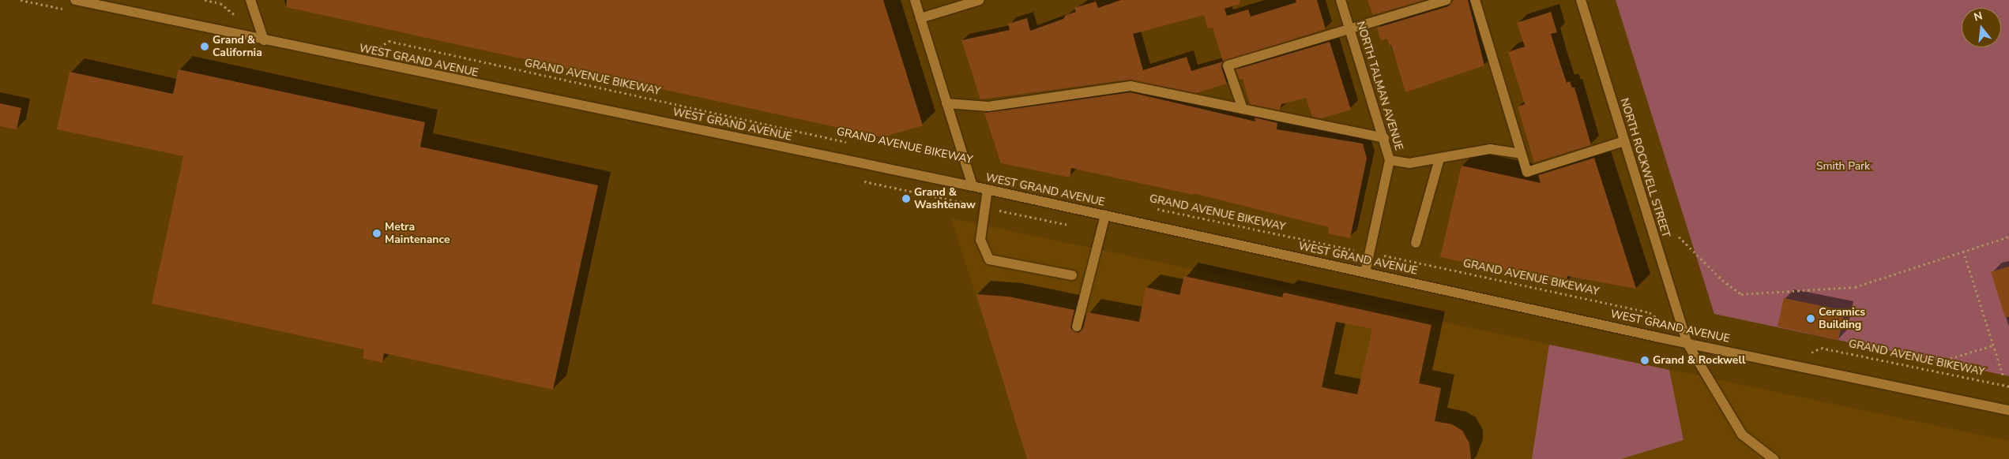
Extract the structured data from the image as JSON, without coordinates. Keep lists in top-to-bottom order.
{
  "streets": {
    "main road": ["WEST GRAND AVENUE", "NORTH TALMAN AVENUE", "NORTH ROCKWELL STREET"],
    "path": ["GRAND AVENUE BIKEWAY"]
  },
  "crossings": [
    ["WEST GRAND AVENUE", "NORTH TALMAN AVENUE"],
    ["WEST GRAND AVENUE", "NORTH ROCKWELL STREET"],
    ["GRAND AVENUE BIKEWAY", "NORTH TALMAN AVENUE"]
  ],
  "parks": ["Smith Park"],
  "places": [
    "Grand & California",
    "Grand & Washtenaw",
    "Metra Maintenance",
    "Ceramics Building",
    "Grand & Rockwell"
  ],
  "north": "top"
}
